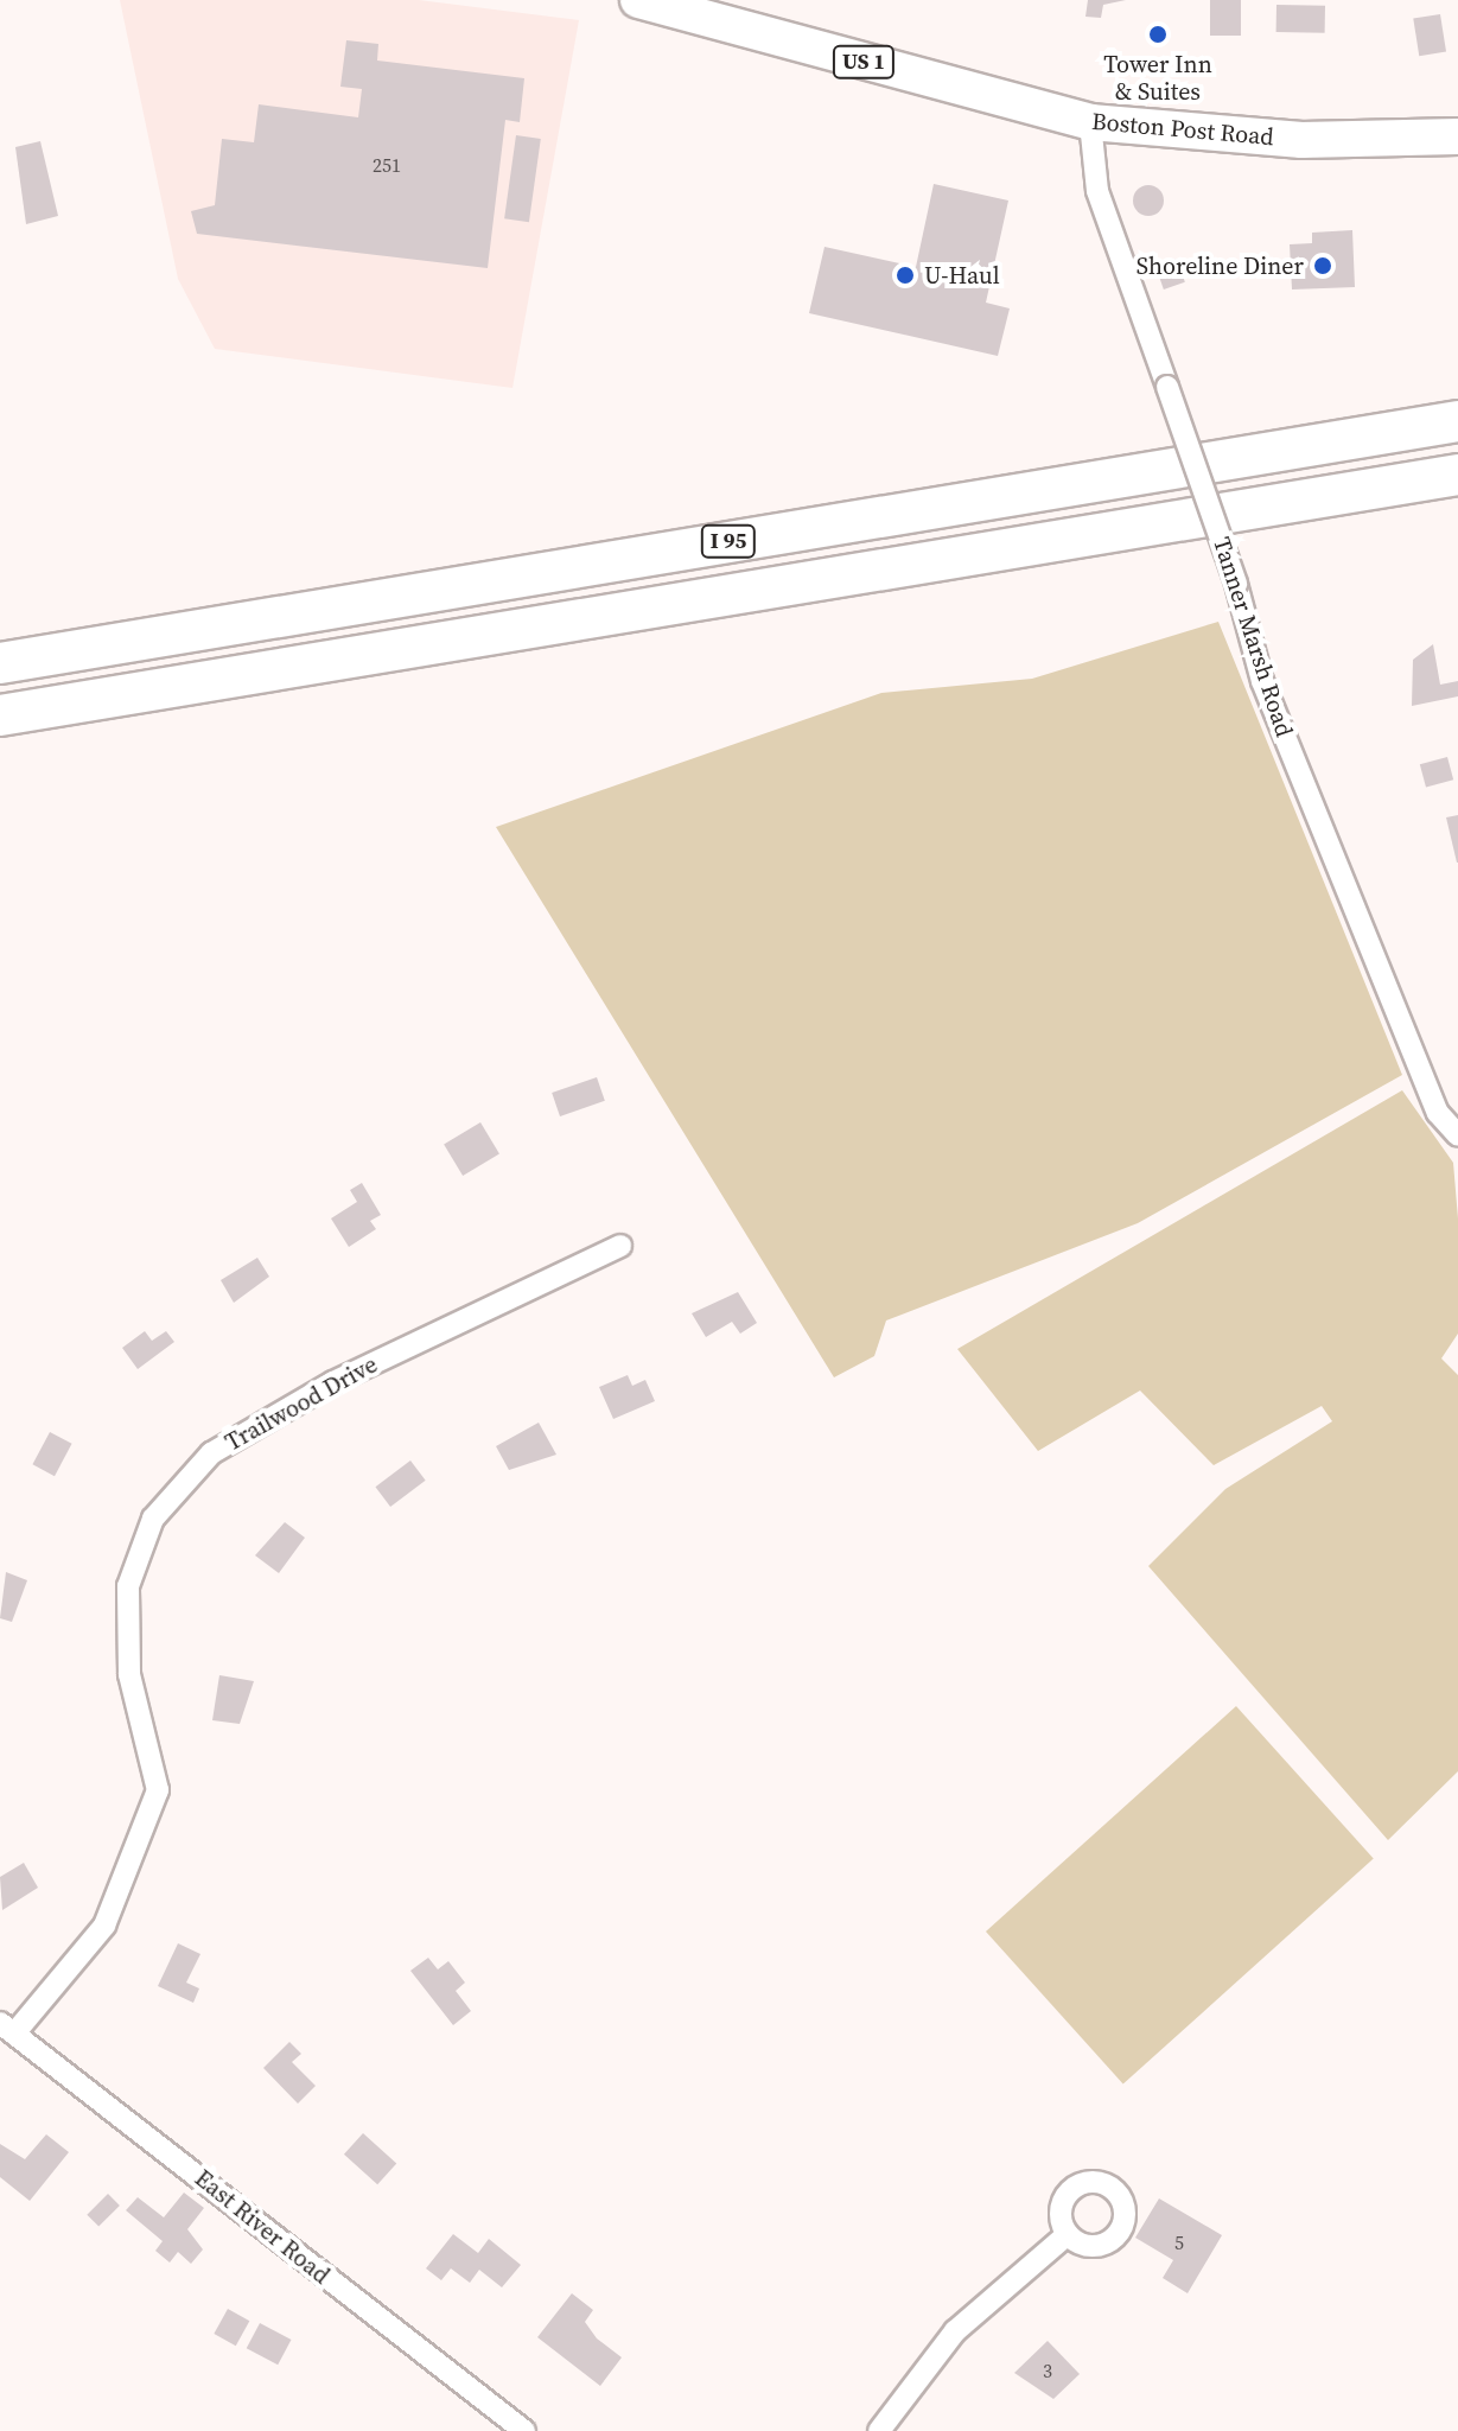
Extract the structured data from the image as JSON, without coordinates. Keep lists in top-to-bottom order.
{
  "streets": {
    "highway": ["I 95"],
    "main road": ["US 1", "Boston Post Road"],
    "street": ["Tanner Marsh Road", "Trailwood Drive", "East River Road"]
  },
  "crossings": [
    ["Boston Post Road", "Tanner Marsh Road"],
    ["Trailwood Drive", "East River Road"]
  ],
  "places": ["Tower Inn & Suites", "Shoreline Diner", "U-Haul"],
  "house_numbers": ["251", "5", "3"]
}
